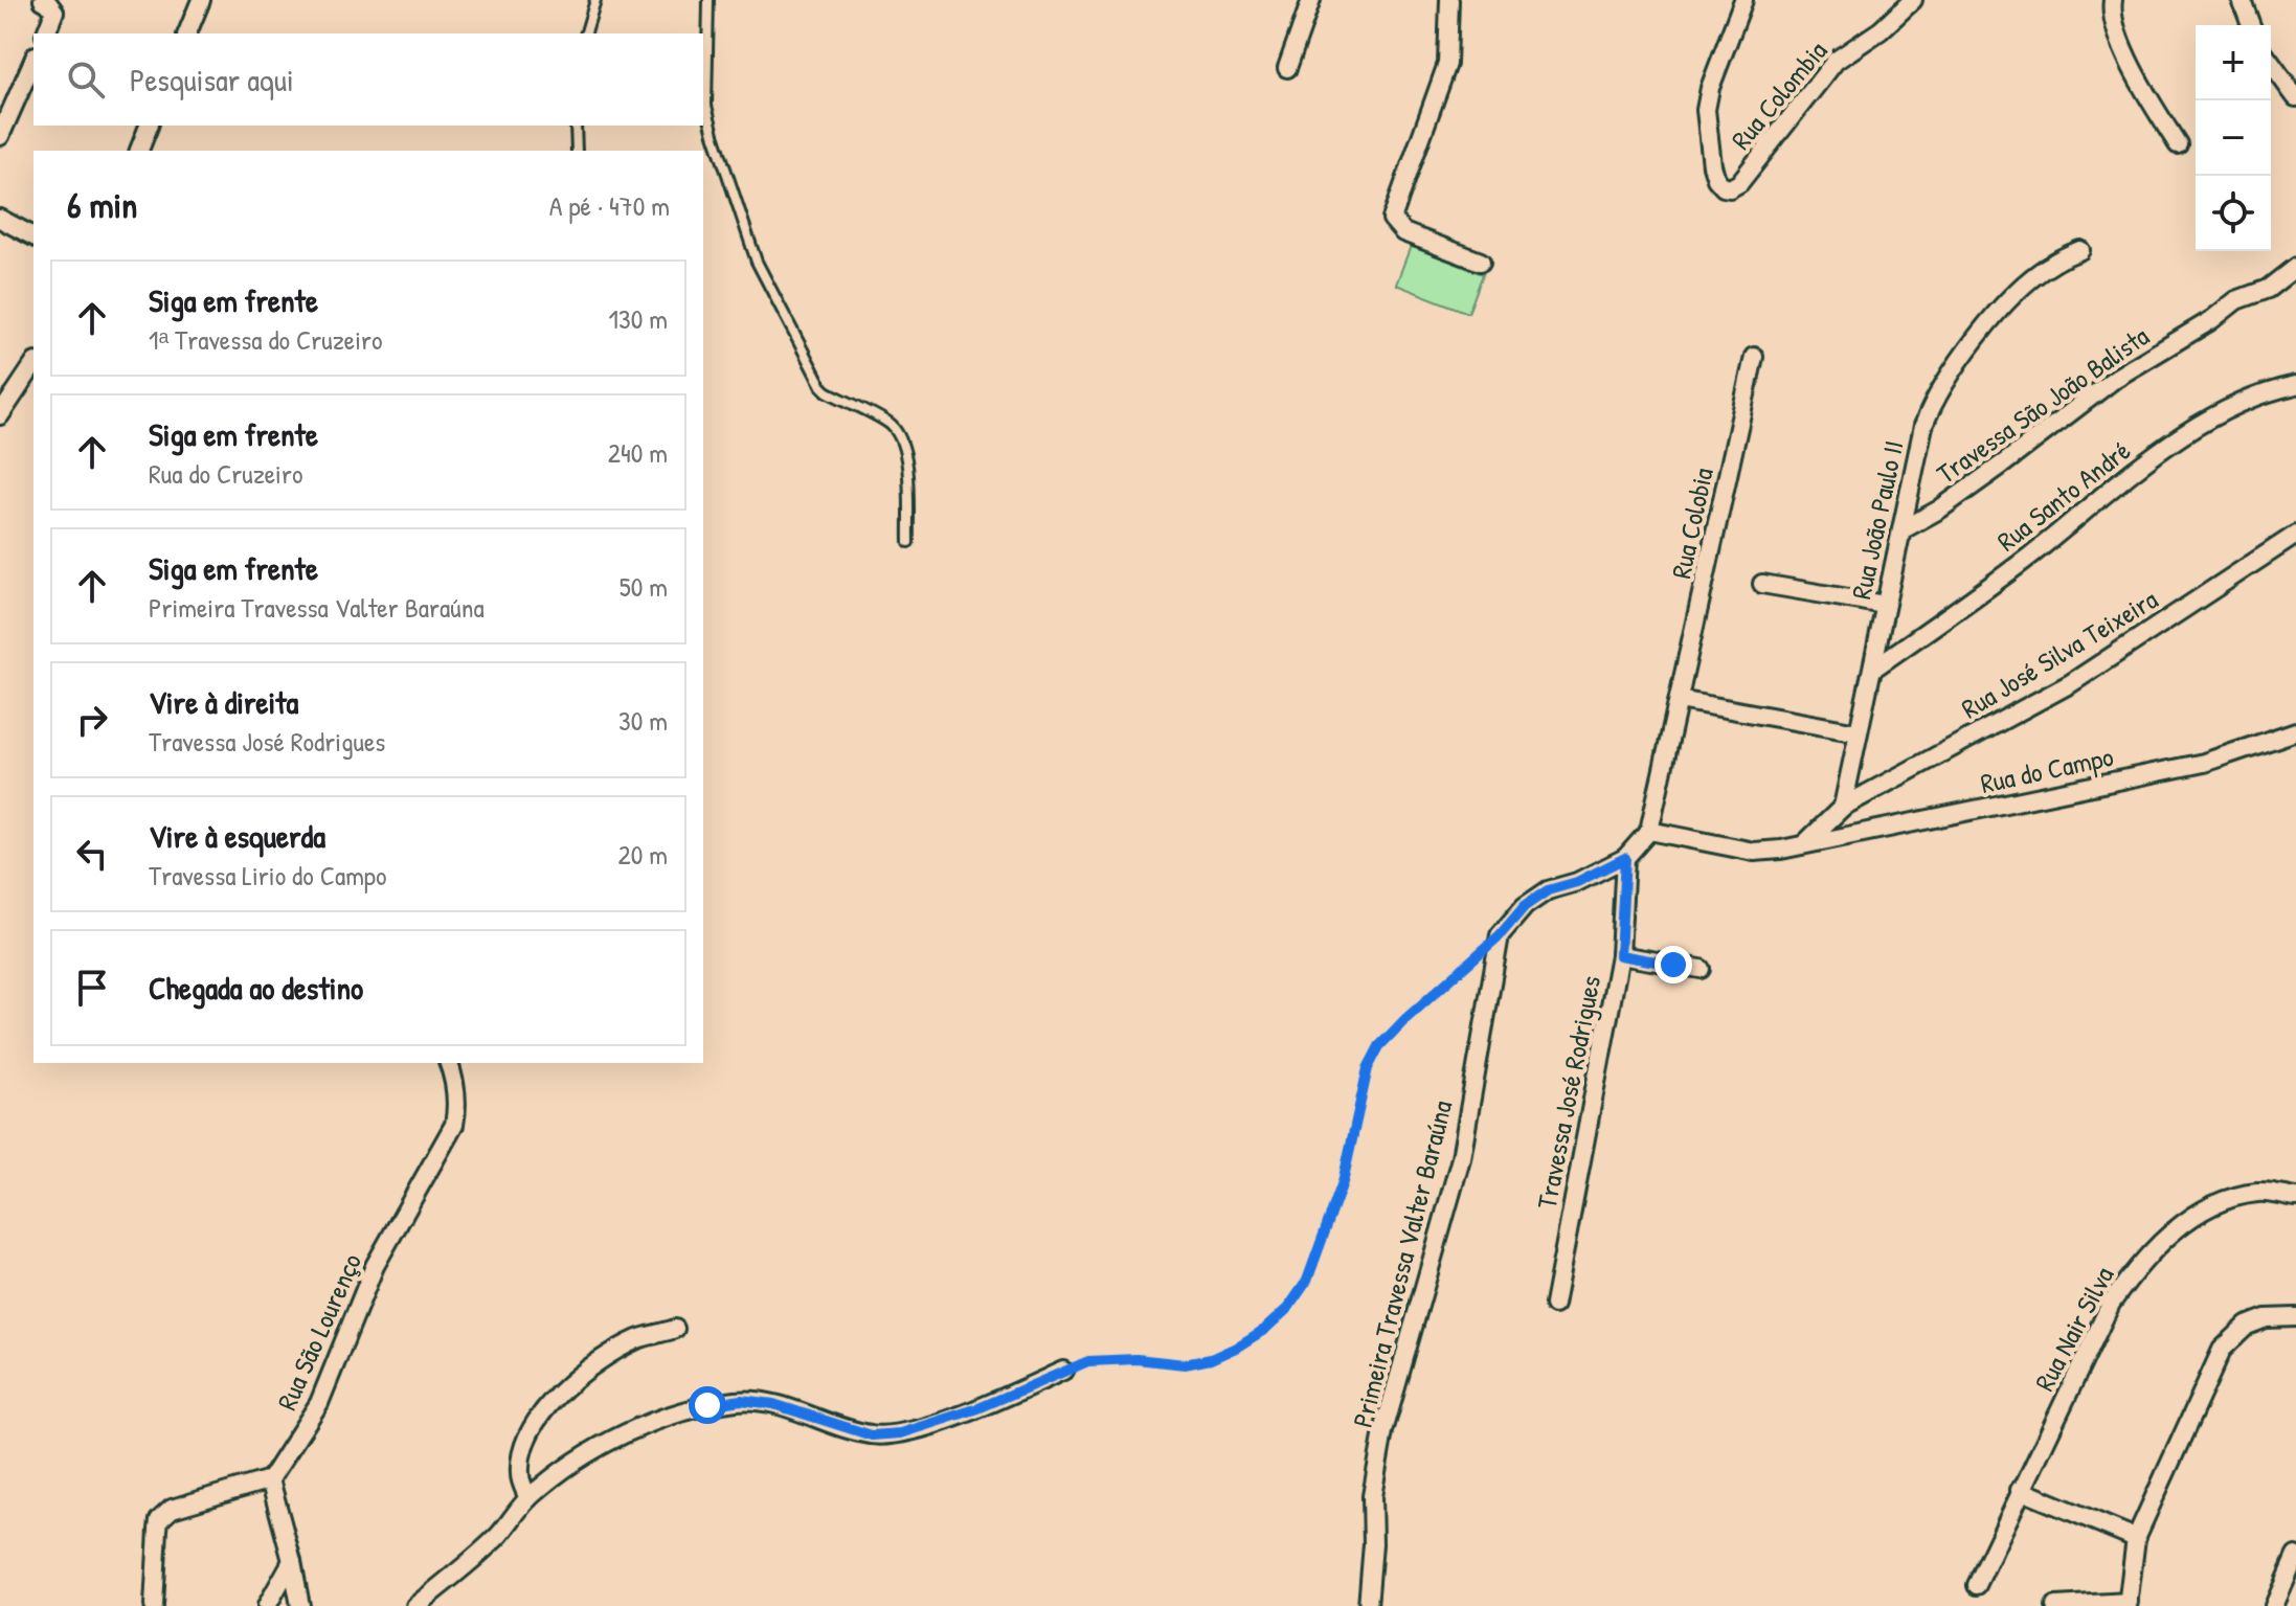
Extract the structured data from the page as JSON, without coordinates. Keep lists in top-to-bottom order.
{
  "streets": {
    "street": [
      "Rua Colombia",
      "Travessa São João Balista",
      "Rua Santo André",
      "Rua João Paulo II",
      "Rua Colobia",
      "Rua José Silva Teixeira",
      "Rua do Campo",
      "Travessa José Rodrigues",
      "Primeira Travessa Valter Baraúna",
      "Rua Nair Silva",
      "Rua São Lourenço"
    ]
  },
  "crossings": [
    ["Travessa São João Balista", "Rua João Paulo II"],
    ["Rua Santo André", "Rua João Paulo II"],
    ["Rua João Paulo II", "Rua José Silva Teixeira"]
  ],
  "page": {
    "map_buttons": ["+", "−"],
    "search": "Pesquisar aqui",
    "heading": ["6 min", "A pé · 470 m"],
    "list": [
      ["Siga em frente", "1ᵃ Travessa do Cruzeiro", "130 m"],
      ["Siga em frente", "Rua do Cruzeiro", "240 m"],
      ["Siga em frente", "Primeira Travessa Valter Baraúna", "50 m"],
      ["Vire à direita", "Travessa José Rodrigues", "30 m"],
      ["Vire à esquerda", "Travessa Lirio do Campo", "20 m"],
      "Chegada ao destino"
    ]
  }
}
